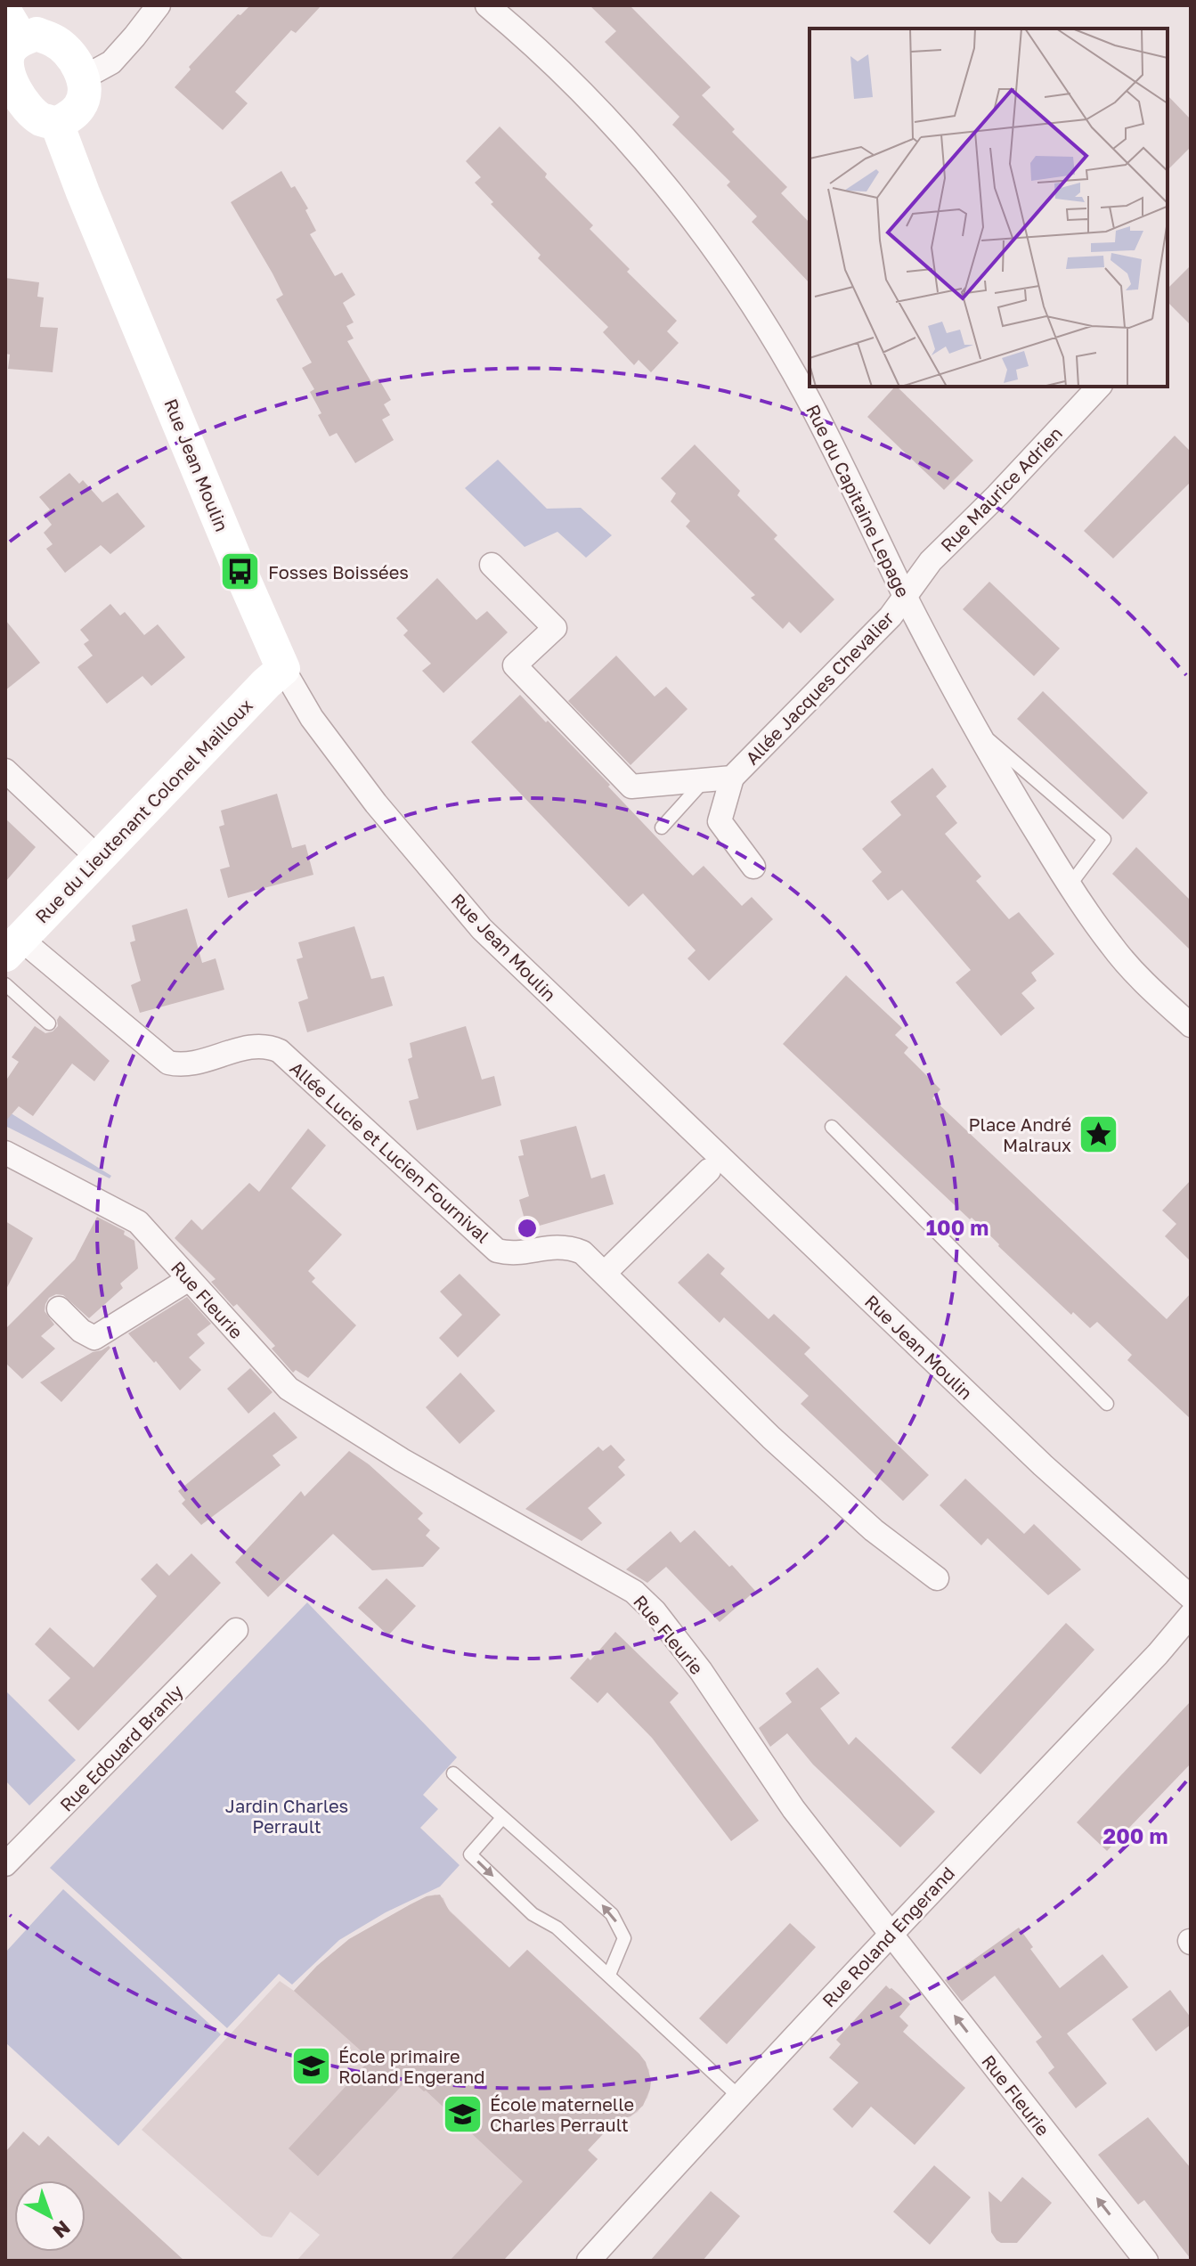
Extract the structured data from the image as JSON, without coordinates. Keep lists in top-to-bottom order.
{
  "streets": {
    "street": [
      "Rue Jean Moulin",
      "Rue Maurice Adrien",
      "Rue du Capitaine Lepage",
      "Allée Jacques Chevalier",
      "Rue du Lieutenant Colonel Mailloux",
      "Allée Lucie et Lucien Fournival",
      "Rue Fleurie",
      "Rue Edouard Branly",
      "Rue Roland Engerand"
    ]
  },
  "crossings": [
    ["Rue Jean Moulin", "Rue du Lieutenant Colonel Mailloux"],
    ["Rue Maurice Adrien", "Rue du Capitaine Lepage"],
    ["Rue Maurice Adrien", "Allée Jacques Chevalier"],
    ["Rue du Capitaine Lepage", "Allée Jacques Chevalier"],
    ["Rue du Lieutenant Colonel Mailloux", "Allée Lucie et Lucien Fournival"],
    ["Rue Fleurie", "Rue Roland Engerand"]
  ],
  "parks": ["Jardin Charles Perrault"],
  "places": {
    "bus stop": ["Fosses Boissées"],
    "place": ["Place André Malraux"],
    "school or university": ["École primaire Roland Engerand", "École maternelle Charles Perrault"]
  },
  "north": "bottom right",
  "rings": ["100 m", "200 m"]
}
